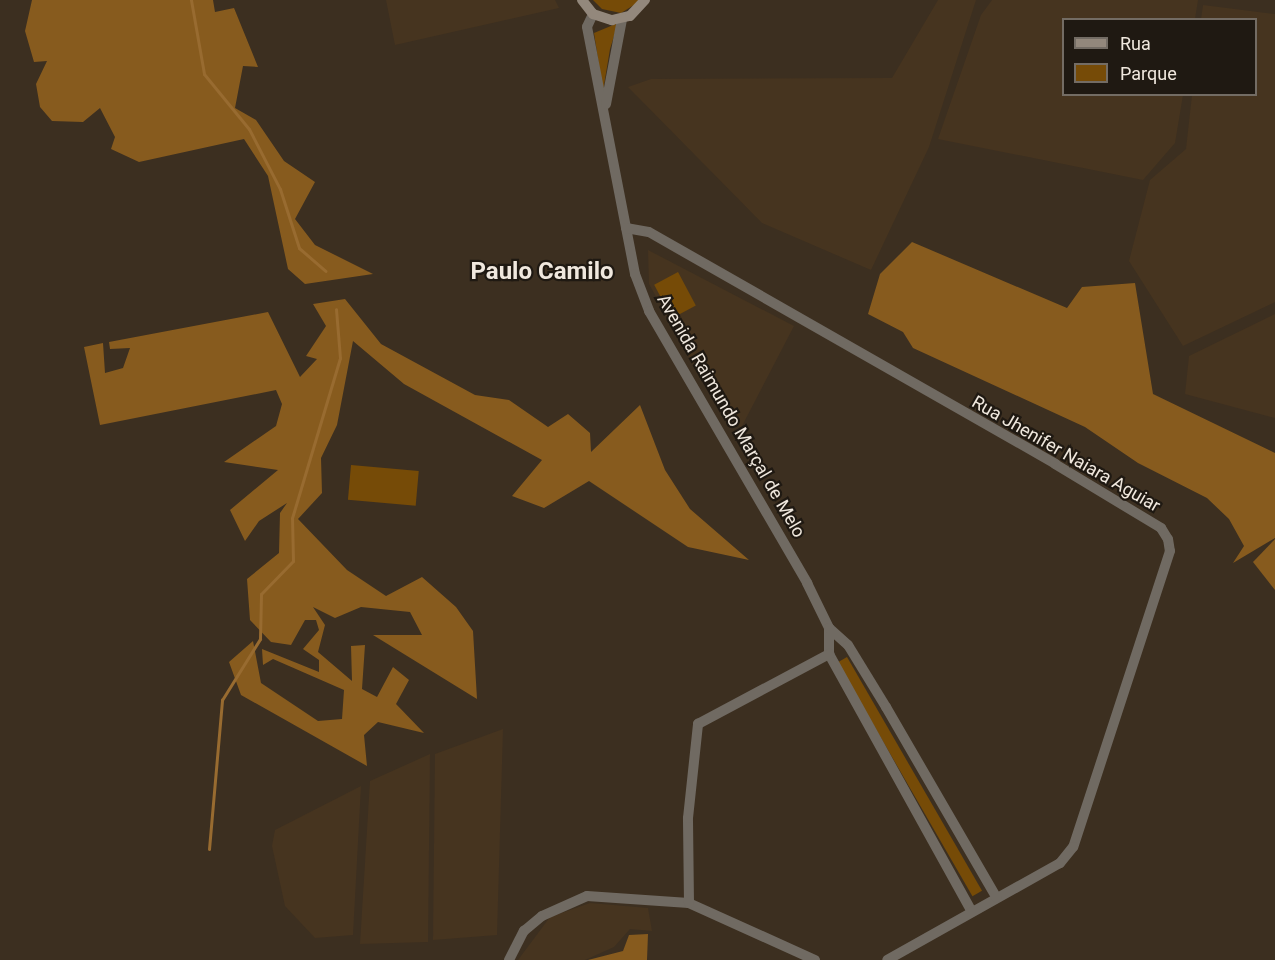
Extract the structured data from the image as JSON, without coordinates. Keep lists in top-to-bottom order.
{
  "streets": {
    "street": ["Avenida Raimundo Marçal de Melo", "Rua Jhenifer Naiara Aguiar"]
  },
  "crossings": [
    ["Avenida Raimundo Marçal de Melo", "Rua Jhenifer Naiara Aguiar"]
  ],
  "districts": ["Paulo Camilo"],
  "legend": ["Rua", "Parque"]
}
